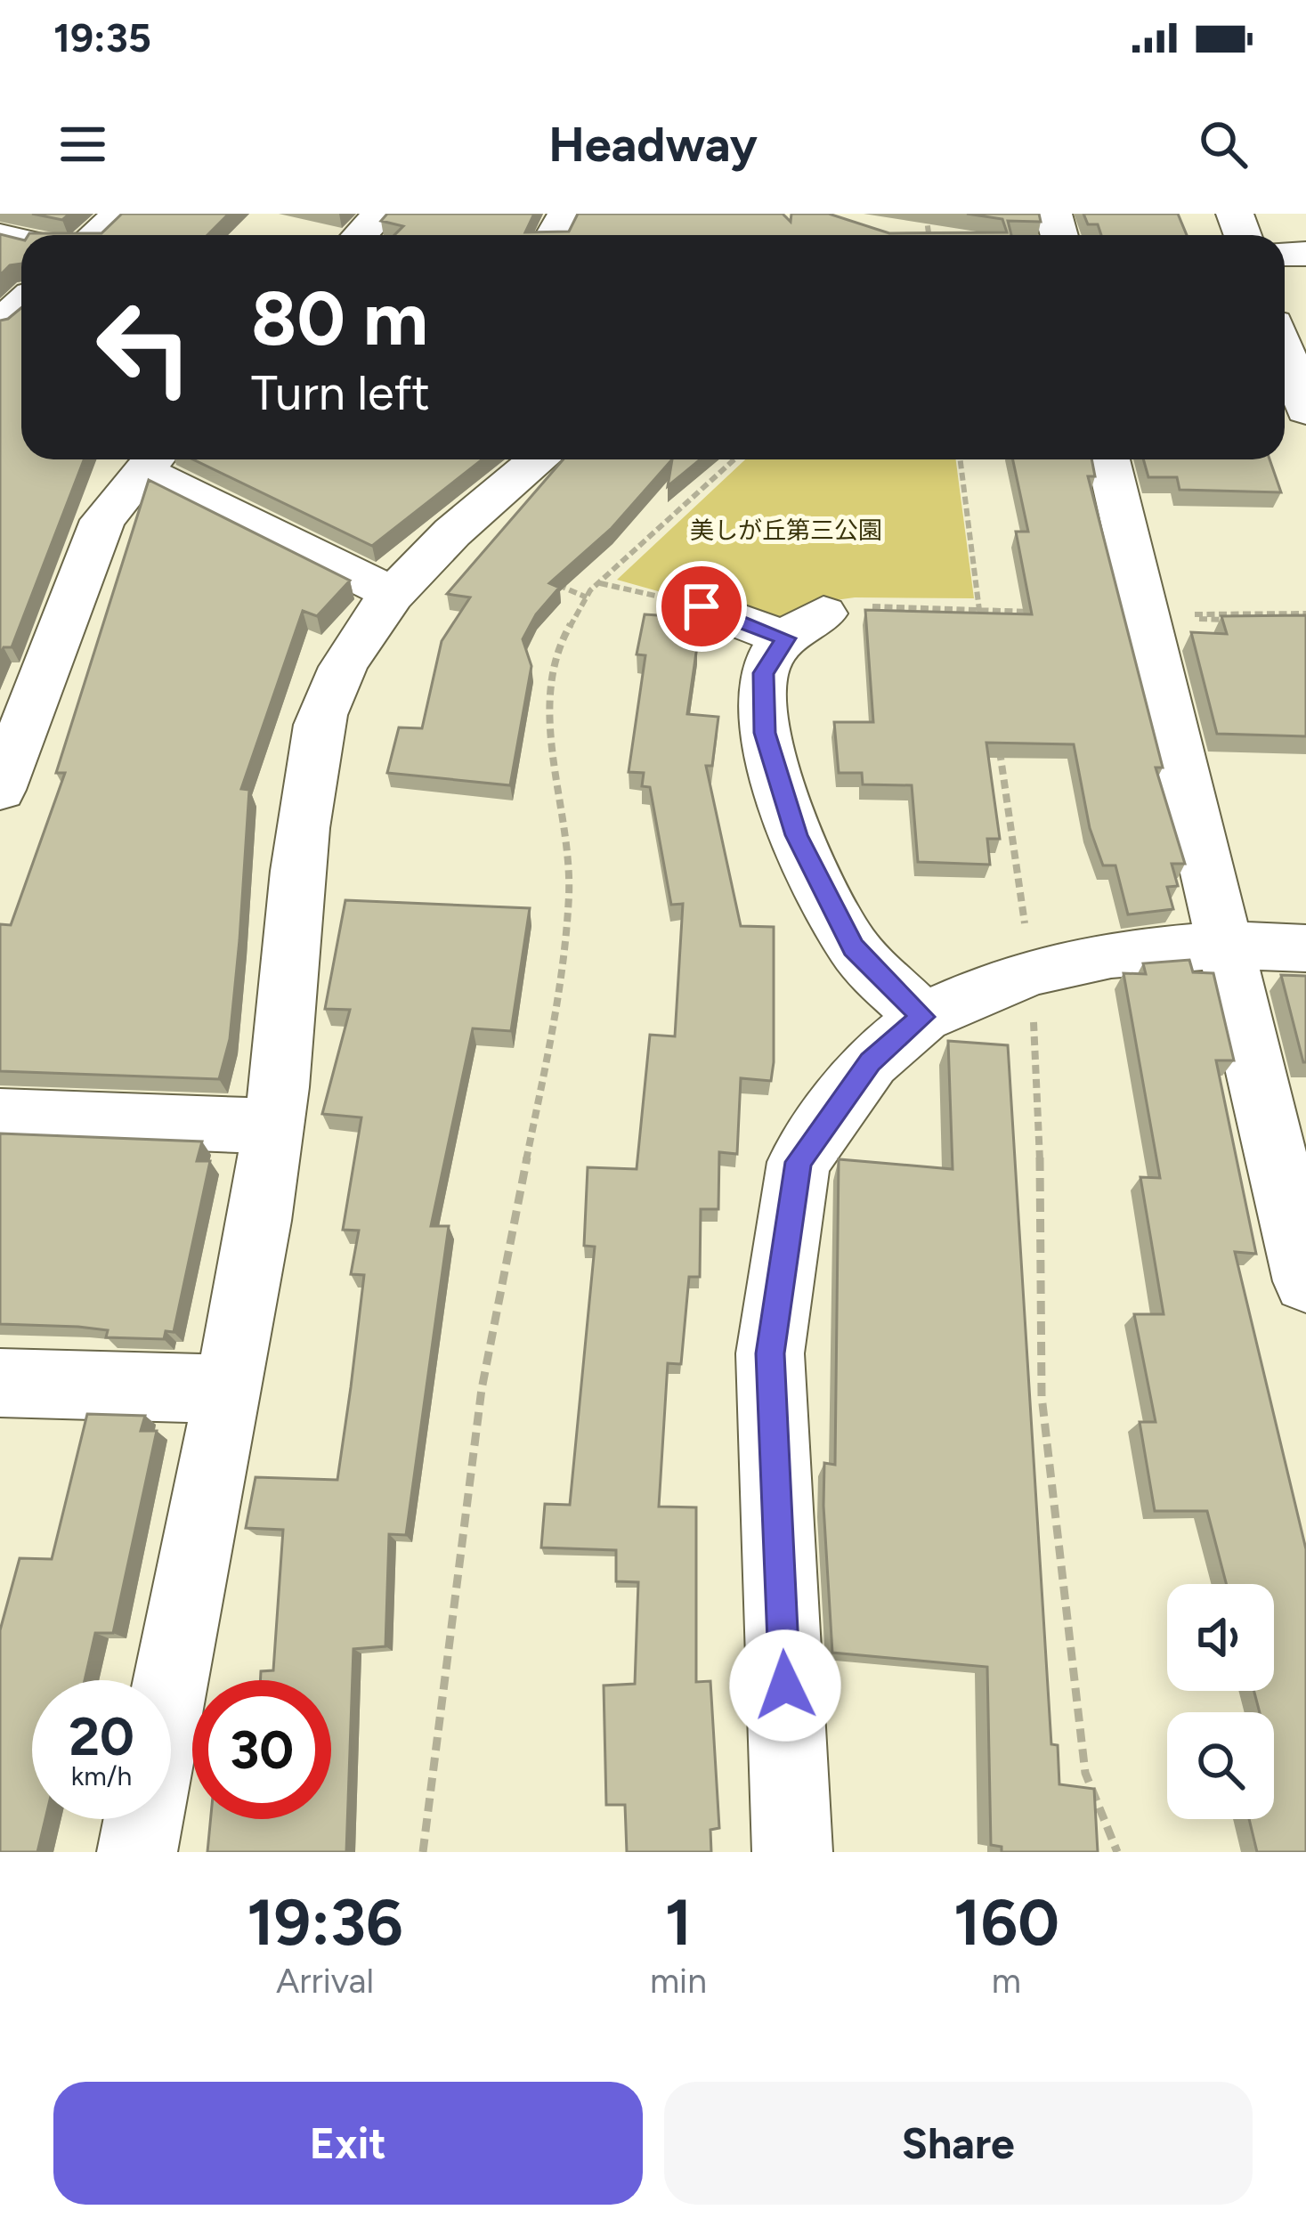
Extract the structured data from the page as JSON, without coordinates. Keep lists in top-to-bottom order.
{
  "parks": ["美しが丘第三公園"],
  "page": {
    "status": "19:35",
    "header": "Headway",
    "turn": ["80 m", "Turn left"],
    "speed": "20 km/h",
    "limit": "30",
    "eta": [
      "19:36",
      "Arrival",
      "1",
      "min",
      "160",
      "m"
    ],
    "buttons": ["Exit", "Share"]
  }
}
